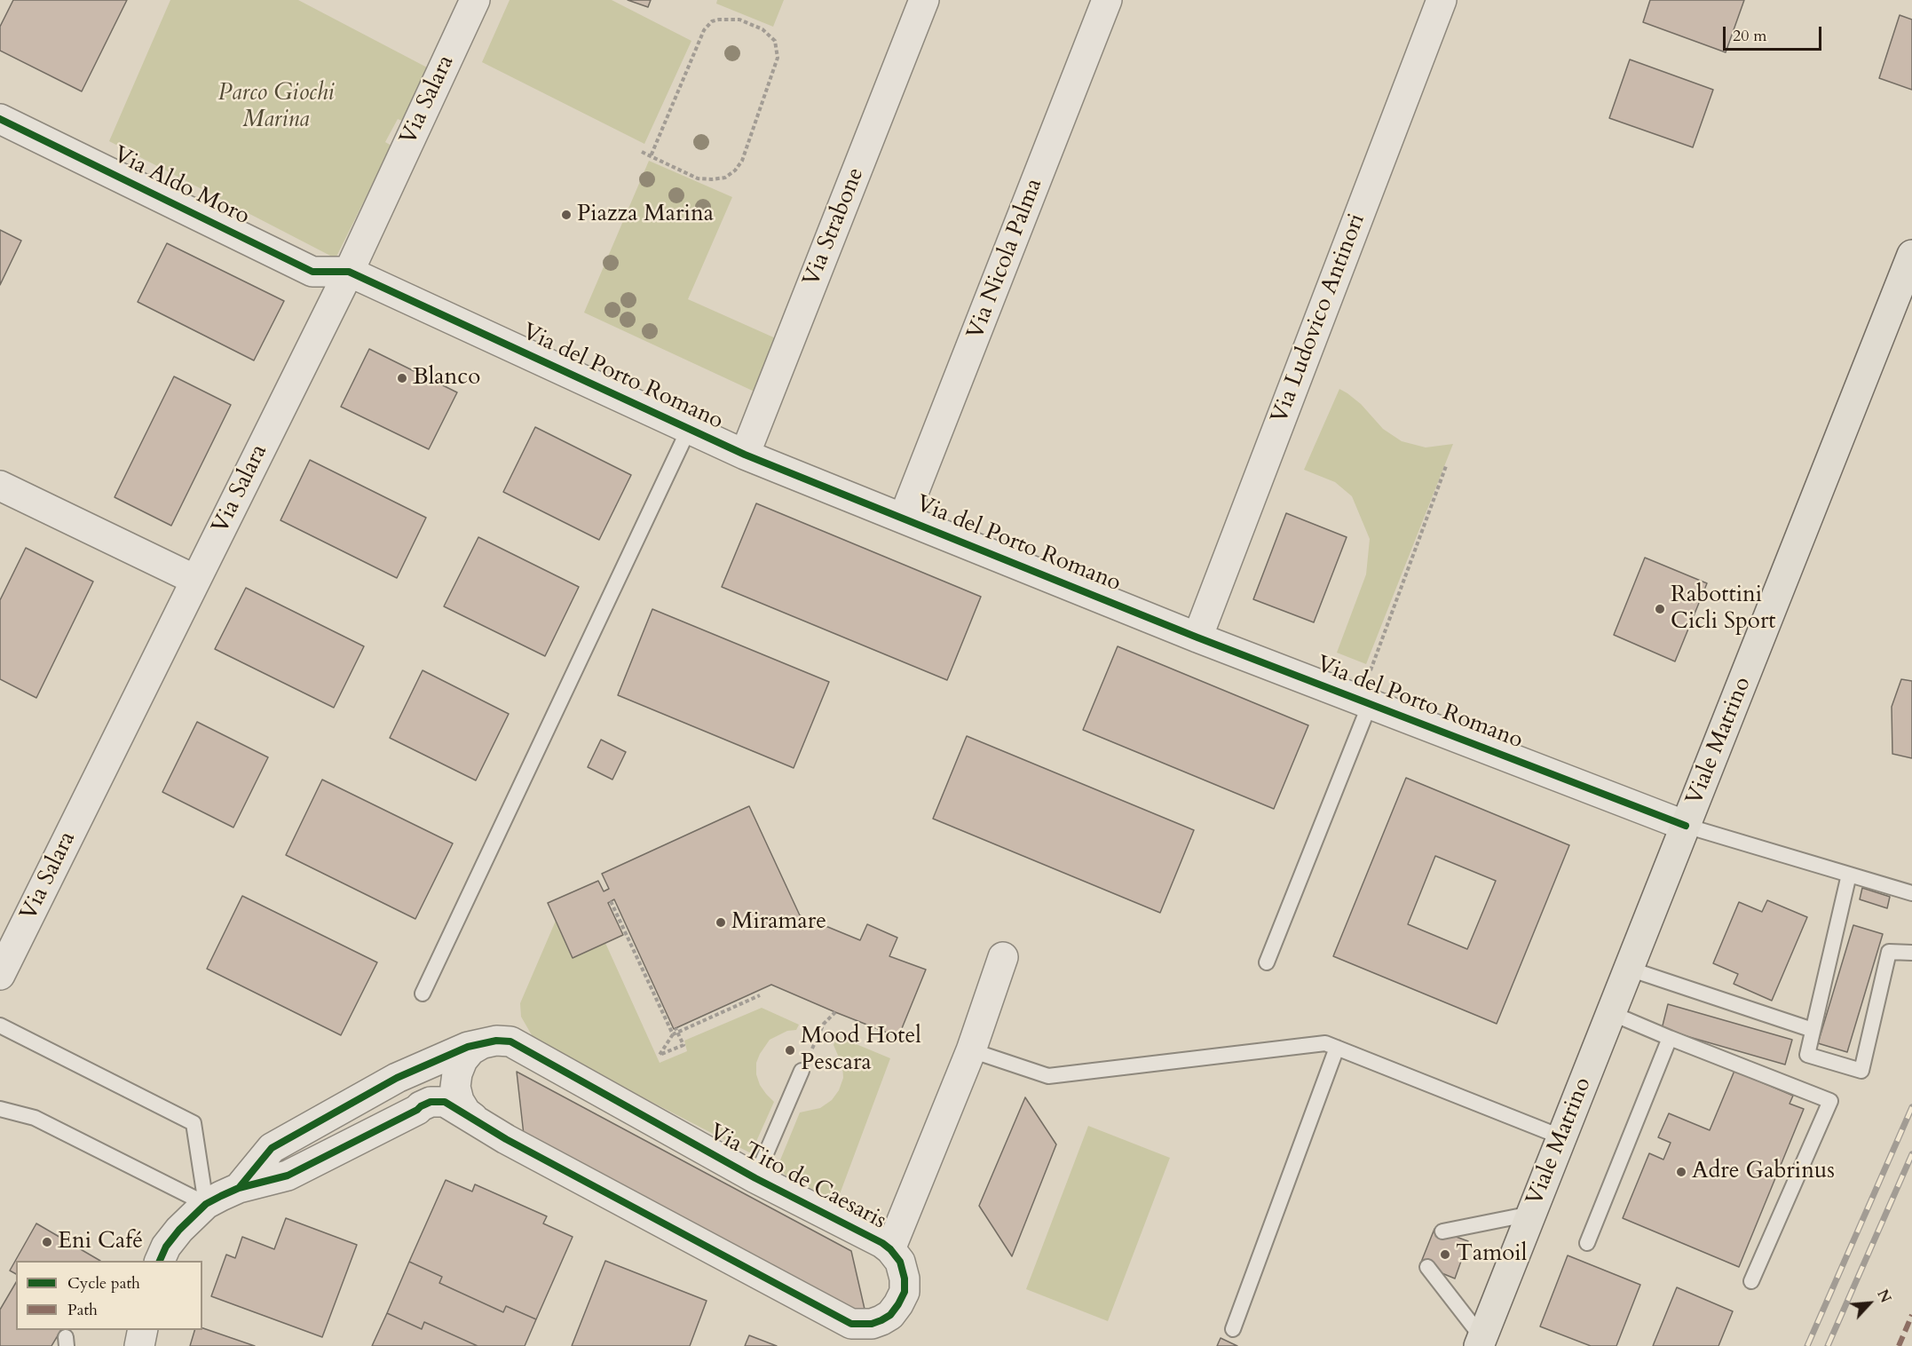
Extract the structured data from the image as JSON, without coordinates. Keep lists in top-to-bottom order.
{
  "streets": {
    "main road": ["Viale Matrino"],
    "street": [
      "Via Salara",
      "Via Aldo Moro",
      "Via Strabone",
      "Via Nicola Palma",
      "Via Ludovico Antinori",
      "Via del Porto Romano",
      "Via Tito de Caesaris"
    ]
  },
  "crossings": [
    ["Via Salara", "Via Aldo Moro"],
    ["Via Salara", "Via del Porto Romano"],
    ["Via Aldo Moro", "Via del Porto Romano"],
    ["Via Strabone", "Via del Porto Romano"],
    ["Via Nicola Palma", "Via del Porto Romano"],
    ["Via Ludovico Antinori", "Via del Porto Romano"],
    ["Via del Porto Romano", "Viale Matrino"]
  ],
  "parks": ["Parco Giochi Marina"],
  "places": [
    "Piazza Marina",
    "Blanco",
    "Rabottini Cicli Sport",
    "Miramare",
    "Mood Hotel Pescara",
    "Adre Gabrinus",
    "Eni Café",
    "Tamoil"
  ],
  "legend": ["Cycle path", "Path"],
  "scale_bar": "20 m",
  "north": "top right"
}
